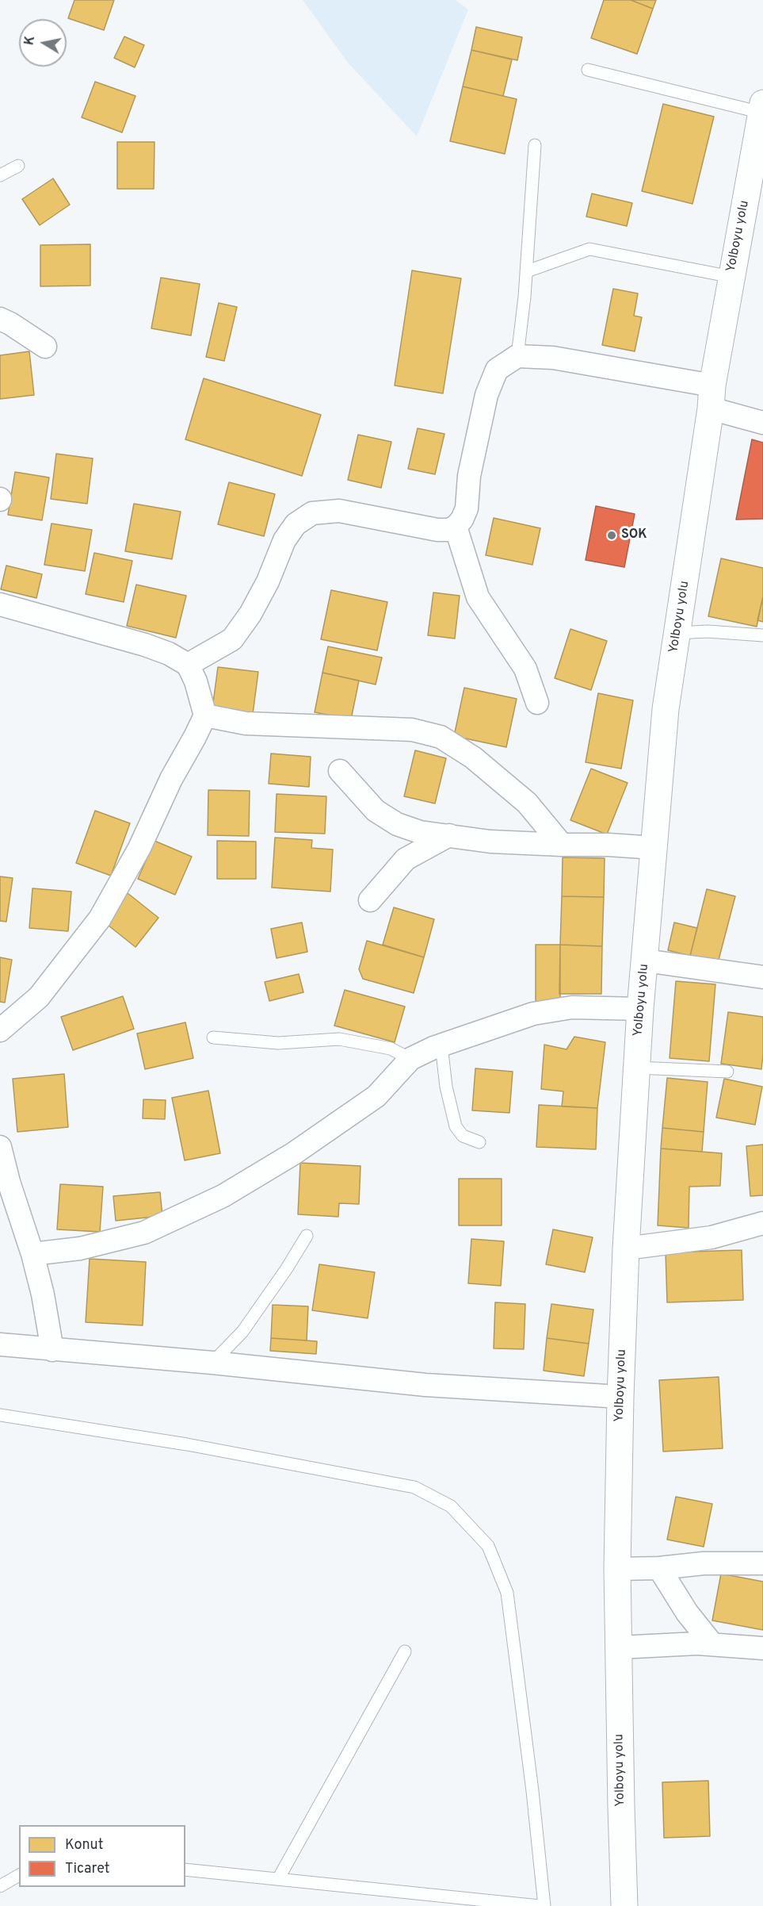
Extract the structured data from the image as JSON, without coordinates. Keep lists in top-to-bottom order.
{
  "streets": {
    "main road": ["Yolboyu yolu"]
  },
  "places": ["SOK"],
  "legend": ["Konut", "Ticaret"],
  "north": "left"
}
